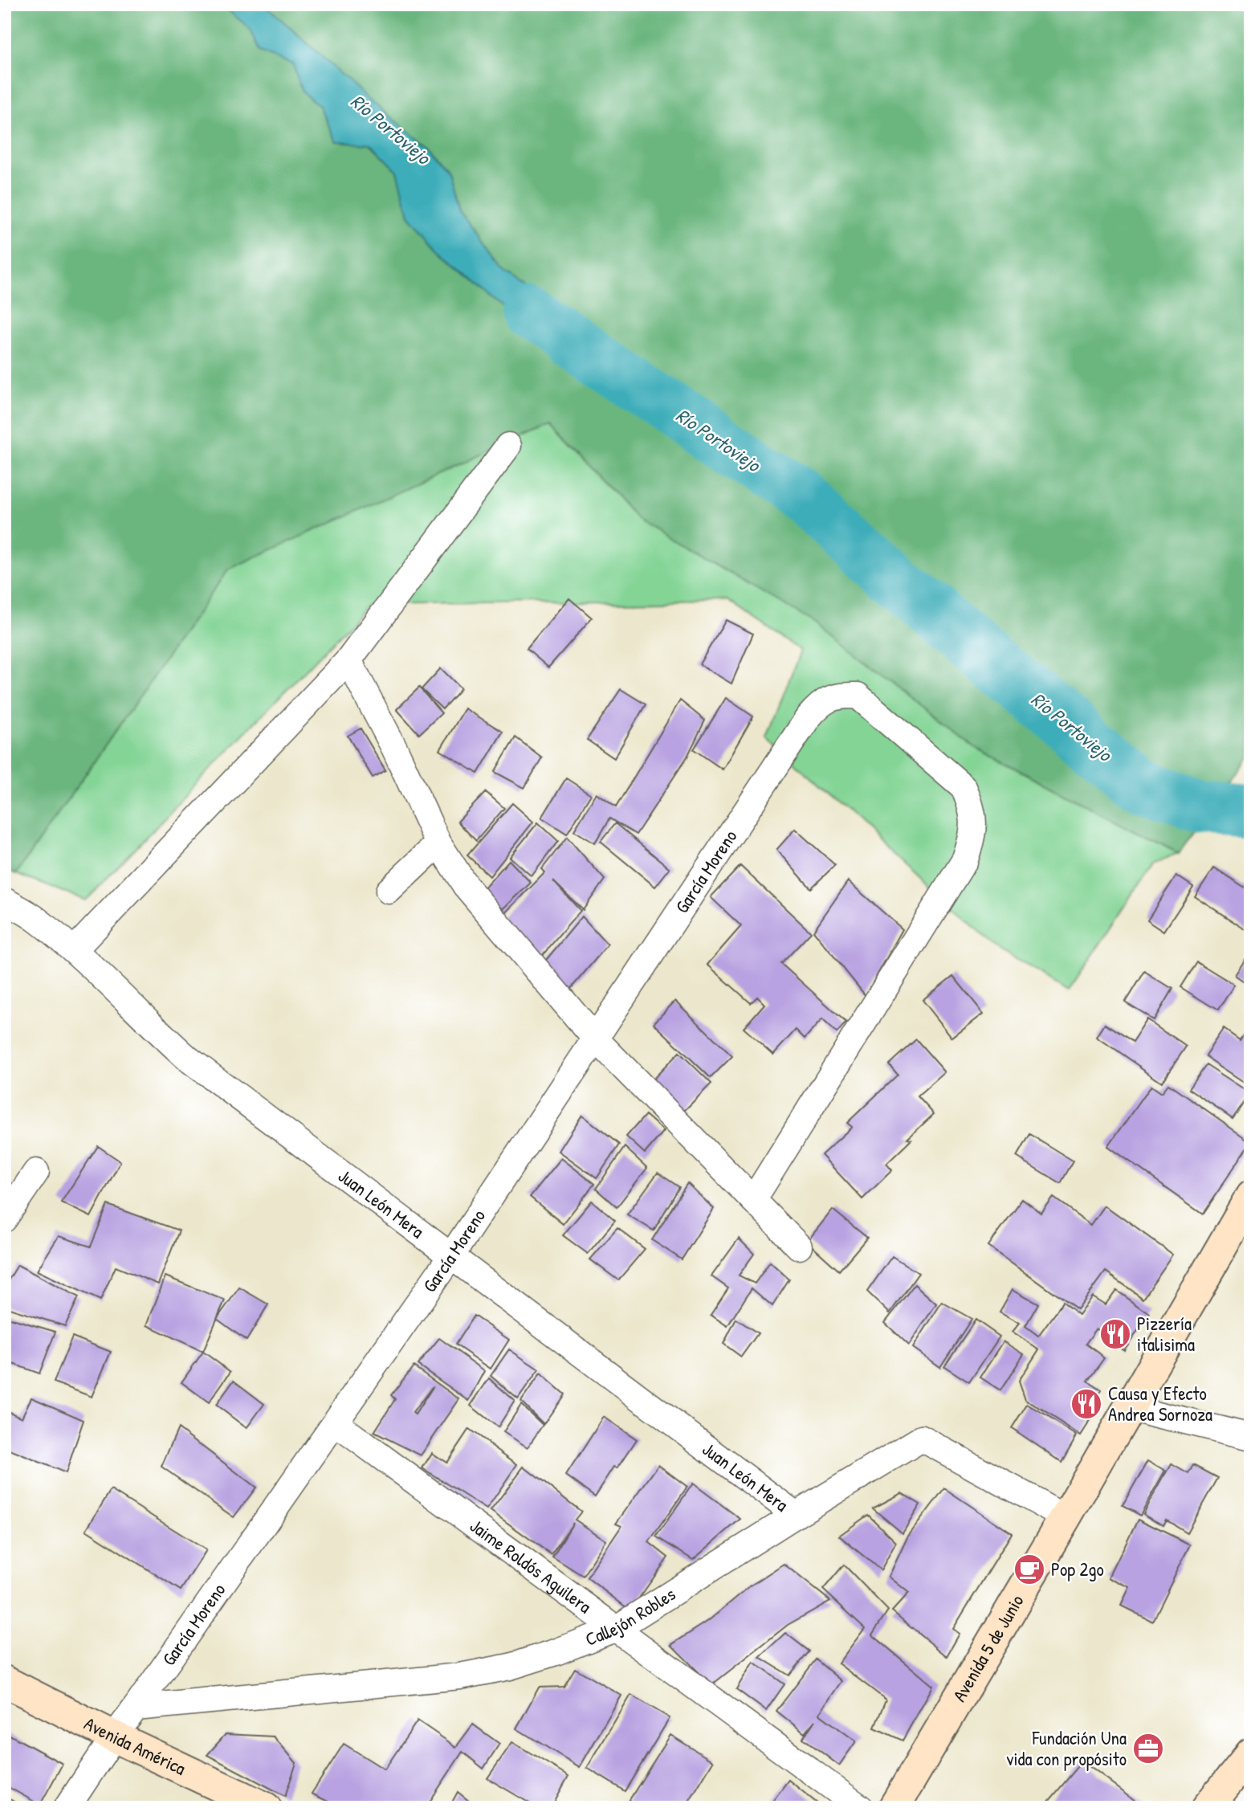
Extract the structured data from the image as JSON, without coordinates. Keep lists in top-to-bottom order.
{
  "streets": {
    "street": [
      "García Moreno",
      "Juan León Mera",
      "Jaime Roldós Aguilera",
      "Callejón Robles",
      "Avenida 5 de Junio",
      "Avenida América"
    ]
  },
  "crossings": [
    ["García Moreno", "Juan León Mera"],
    ["García Moreno", "Jaime Roldós Aguilera"],
    ["García Moreno", "Callejón Robles"],
    ["García Moreno", "Avenida América"],
    ["Juan León Mera", "Callejón Robles"],
    ["Jaime Roldós Aguilera", "Callejón Robles"],
    ["Callejón Robles", "Avenida 5 de Junio"]
  ],
  "water": ["Río Portoviejo"],
  "places": {
    "restaurant": ["Pizzería italisima", "Causa y Efecto Andrea Sornoza"],
    "cafe": ["Pop 2go"],
    "office": ["Fundación Una vida con propósito"]
  }
}
